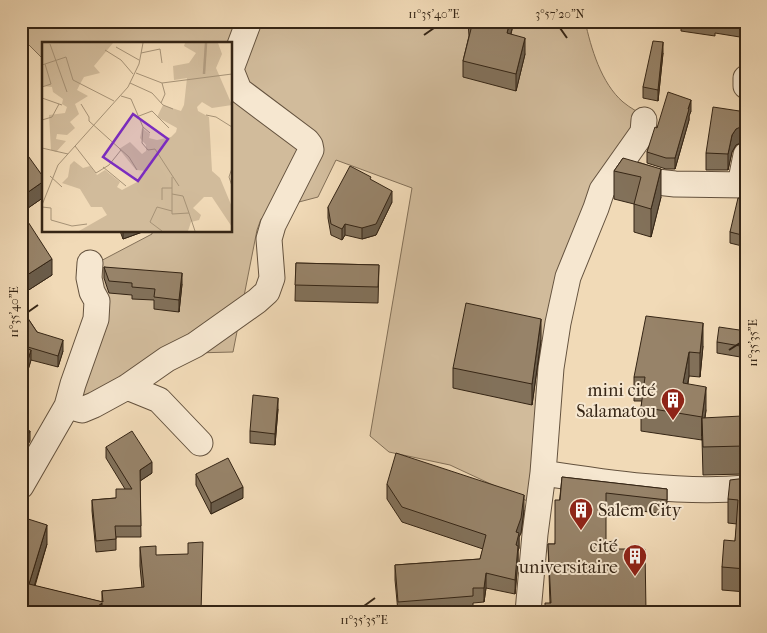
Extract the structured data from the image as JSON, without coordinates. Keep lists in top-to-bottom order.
{
  "places": {
    "building": ["mini cité Salamatou", "Salem City", "cité universitaire"]
  },
  "coordinates": ["11°35'40\"E", "3°57'20\"N", "11°35'35\"E"]
}
